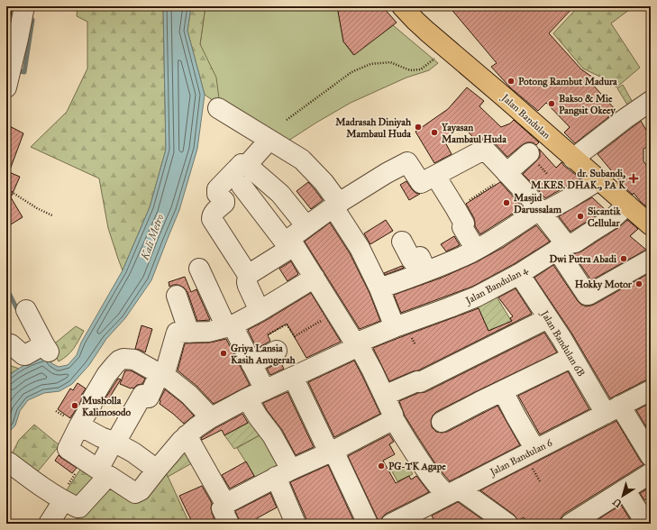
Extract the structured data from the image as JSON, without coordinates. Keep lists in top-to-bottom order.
{
  "streets": {
    "main road": ["Jalan Bandulan"],
    "street": ["Jalan Bandulan 4", "Jalan Bandulan 6B", "Jalan Bandulan 6"]
  },
  "crossings": [
    ["Jalan Bandulan", "Jalan Bandulan 4"],
    ["Jalan Bandulan 4", "Jalan Bandulan 6B"],
    ["Jalan Bandulan 6B", "Jalan Bandulan 6"]
  ],
  "water": ["Kali Metro"],
  "places": {
    "other": [
      "Potong Rambut Madura",
      "Bakso & Mie Pangsit Okeey",
      "Madrasah Diniyah Mambaul Huda",
      "Yayasan Mambaul Huda",
      "Masjid Darussalam",
      "Sicantik Cellular",
      "Dwi Putra Abadi",
      "Hokky Motor",
      "Griya Lansia Kasih Anugerah",
      "Musholla Kalimosodo",
      "PG-TK Agape"
    ],
    "health": ["dr. Subandi, M.KES. DHAK., PA K"]
  },
  "north": "bottom left"
}
